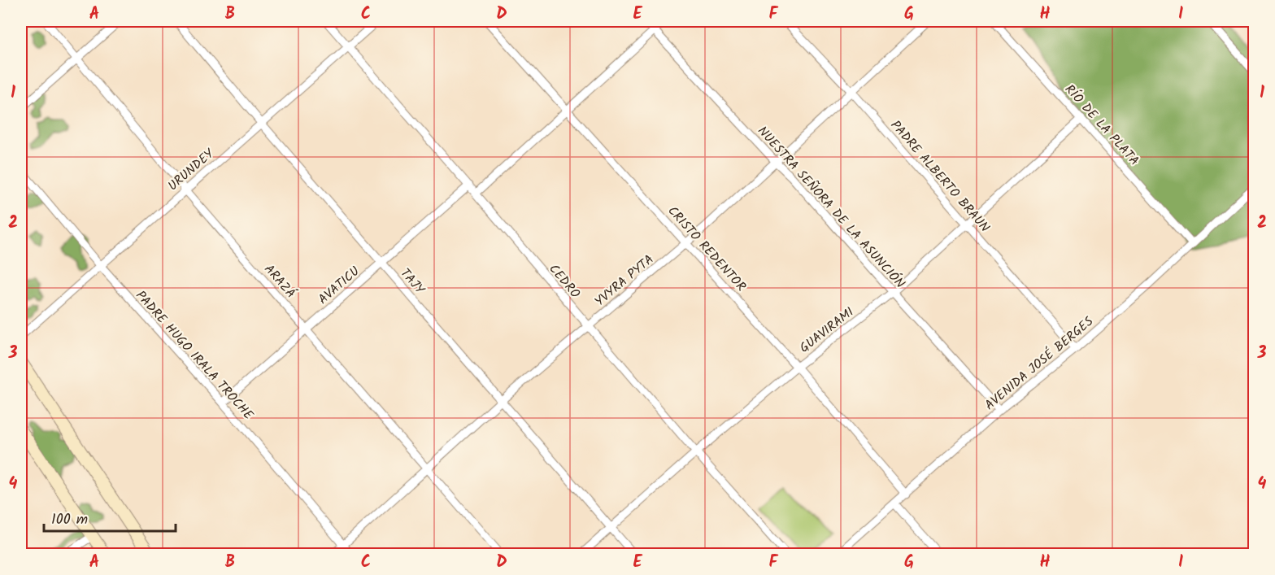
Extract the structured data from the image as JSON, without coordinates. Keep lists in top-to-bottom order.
{
  "streets": {
    "street": [
      "RÍO DE LA PLATA",
      "URUNDEY",
      "PADRE ALBERTO BRAUN",
      "NUESTRA SEÑORA DE LA ASUNCIÓN",
      "CRISTO REDENTOR",
      "YVYRA PYTA",
      "ARAZÁ",
      "TAJY",
      "CEDRO",
      "AVATICU",
      "GUAVIRAMI",
      "PADRE HUGO IRALA TROCHE",
      "AVENIDA JOSÉ BERGES"
    ]
  },
  "crossings": [
    ["RÍO DE LA PLATA", "GUAVIRAMI"],
    ["RÍO DE LA PLATA", "AVENIDA JOSÉ BERGES"],
    ["URUNDEY", "ARAZÁ"],
    ["URUNDEY", "TAJY"],
    ["URUNDEY", "CEDRO"],
    ["URUNDEY", "PADRE HUGO IRALA TROCHE"],
    ["PADRE ALBERTO BRAUN", "YVYRA PYTA"],
    ["PADRE ALBERTO BRAUN", "GUAVIRAMI"],
    ["PADRE ALBERTO BRAUN", "AVENIDA JOSÉ BERGES"],
    ["NUESTRA SEÑORA DE LA ASUNCIÓN", "YVYRA PYTA"],
    ["NUESTRA SEÑORA DE LA ASUNCIÓN", "GUAVIRAMI"],
    ["NUESTRA SEÑORA DE LA ASUNCIÓN", "AVENIDA JOSÉ BERGES"],
    ["CRISTO REDENTOR", "YVYRA PYTA"],
    ["CRISTO REDENTOR", "GUAVIRAMI"],
    ["CRISTO REDENTOR", "AVENIDA JOSÉ BERGES"],
    ["YVYRA PYTA", "ARAZÁ"],
    ["YVYRA PYTA", "TAJY"],
    ["YVYRA PYTA", "CEDRO"],
    ["YVYRA PYTA", "PADRE HUGO IRALA TROCHE"],
    ["ARAZÁ", "AVATICU"],
    ["TAJY", "AVATICU"],
    ["TAJY", "GUAVIRAMI"],
    ["CEDRO", "AVATICU"],
    ["CEDRO", "GUAVIRAMI"],
    ["AVATICU", "PADRE HUGO IRALA TROCHE"]
  ],
  "scale_bar": "100 m",
  "grid": {
    "columns": [
      "A",
      "B",
      "C",
      "D",
      "E",
      "F",
      "G",
      "H",
      "I"
    ],
    "rows": [
      "1",
      "2",
      "3",
      "4"
    ]
  }
}
